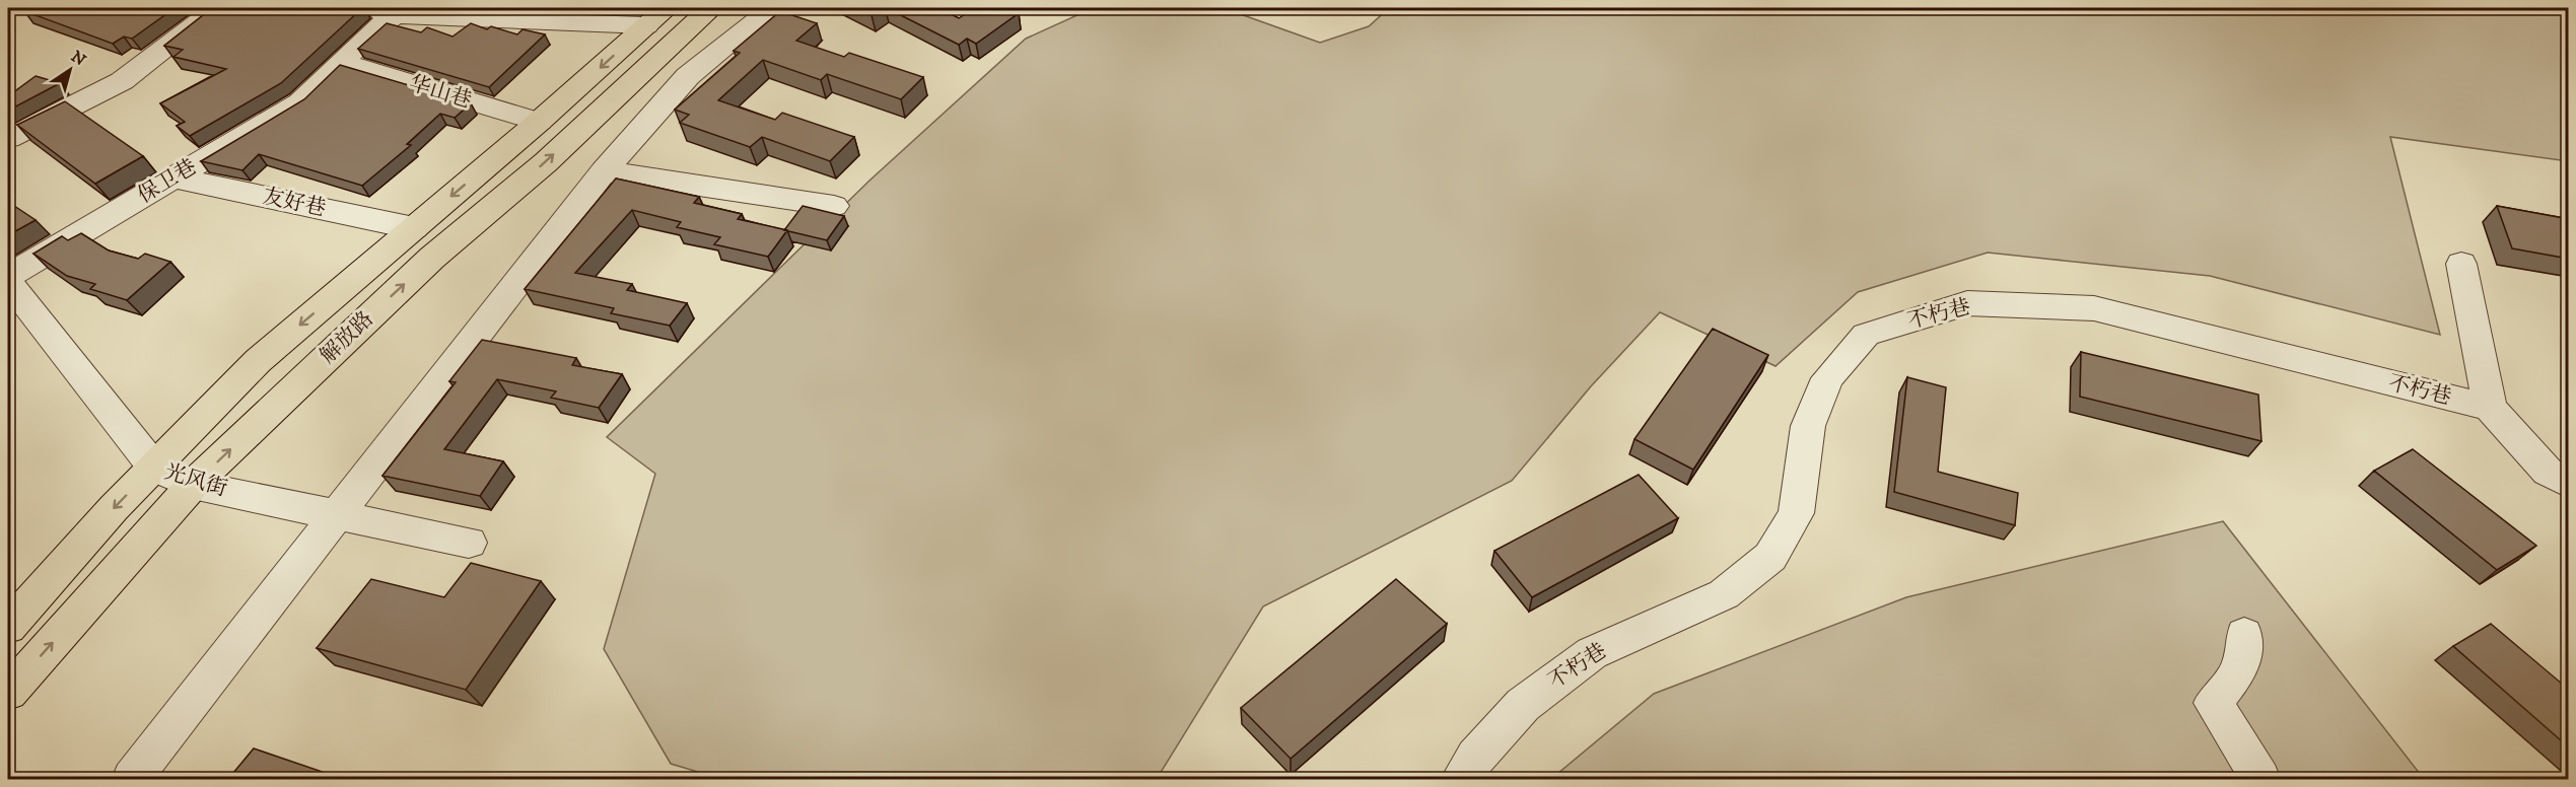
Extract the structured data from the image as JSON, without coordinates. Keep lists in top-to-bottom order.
{
  "streets": {
    "main road": ["解放路"],
    "street": [
      "华山巷",
      "保卫巷",
      "友好巷",
      "不朽巷",
      "光风街"
    ]
  },
  "crossings": [
    ["华山巷", "保卫巷"],
    ["华山巷", "解放路"],
    ["保卫巷", "友好巷"],
    ["友好巷", "解放路"],
    ["解放路", "光风街"]
  ],
  "north": "top right"
}
